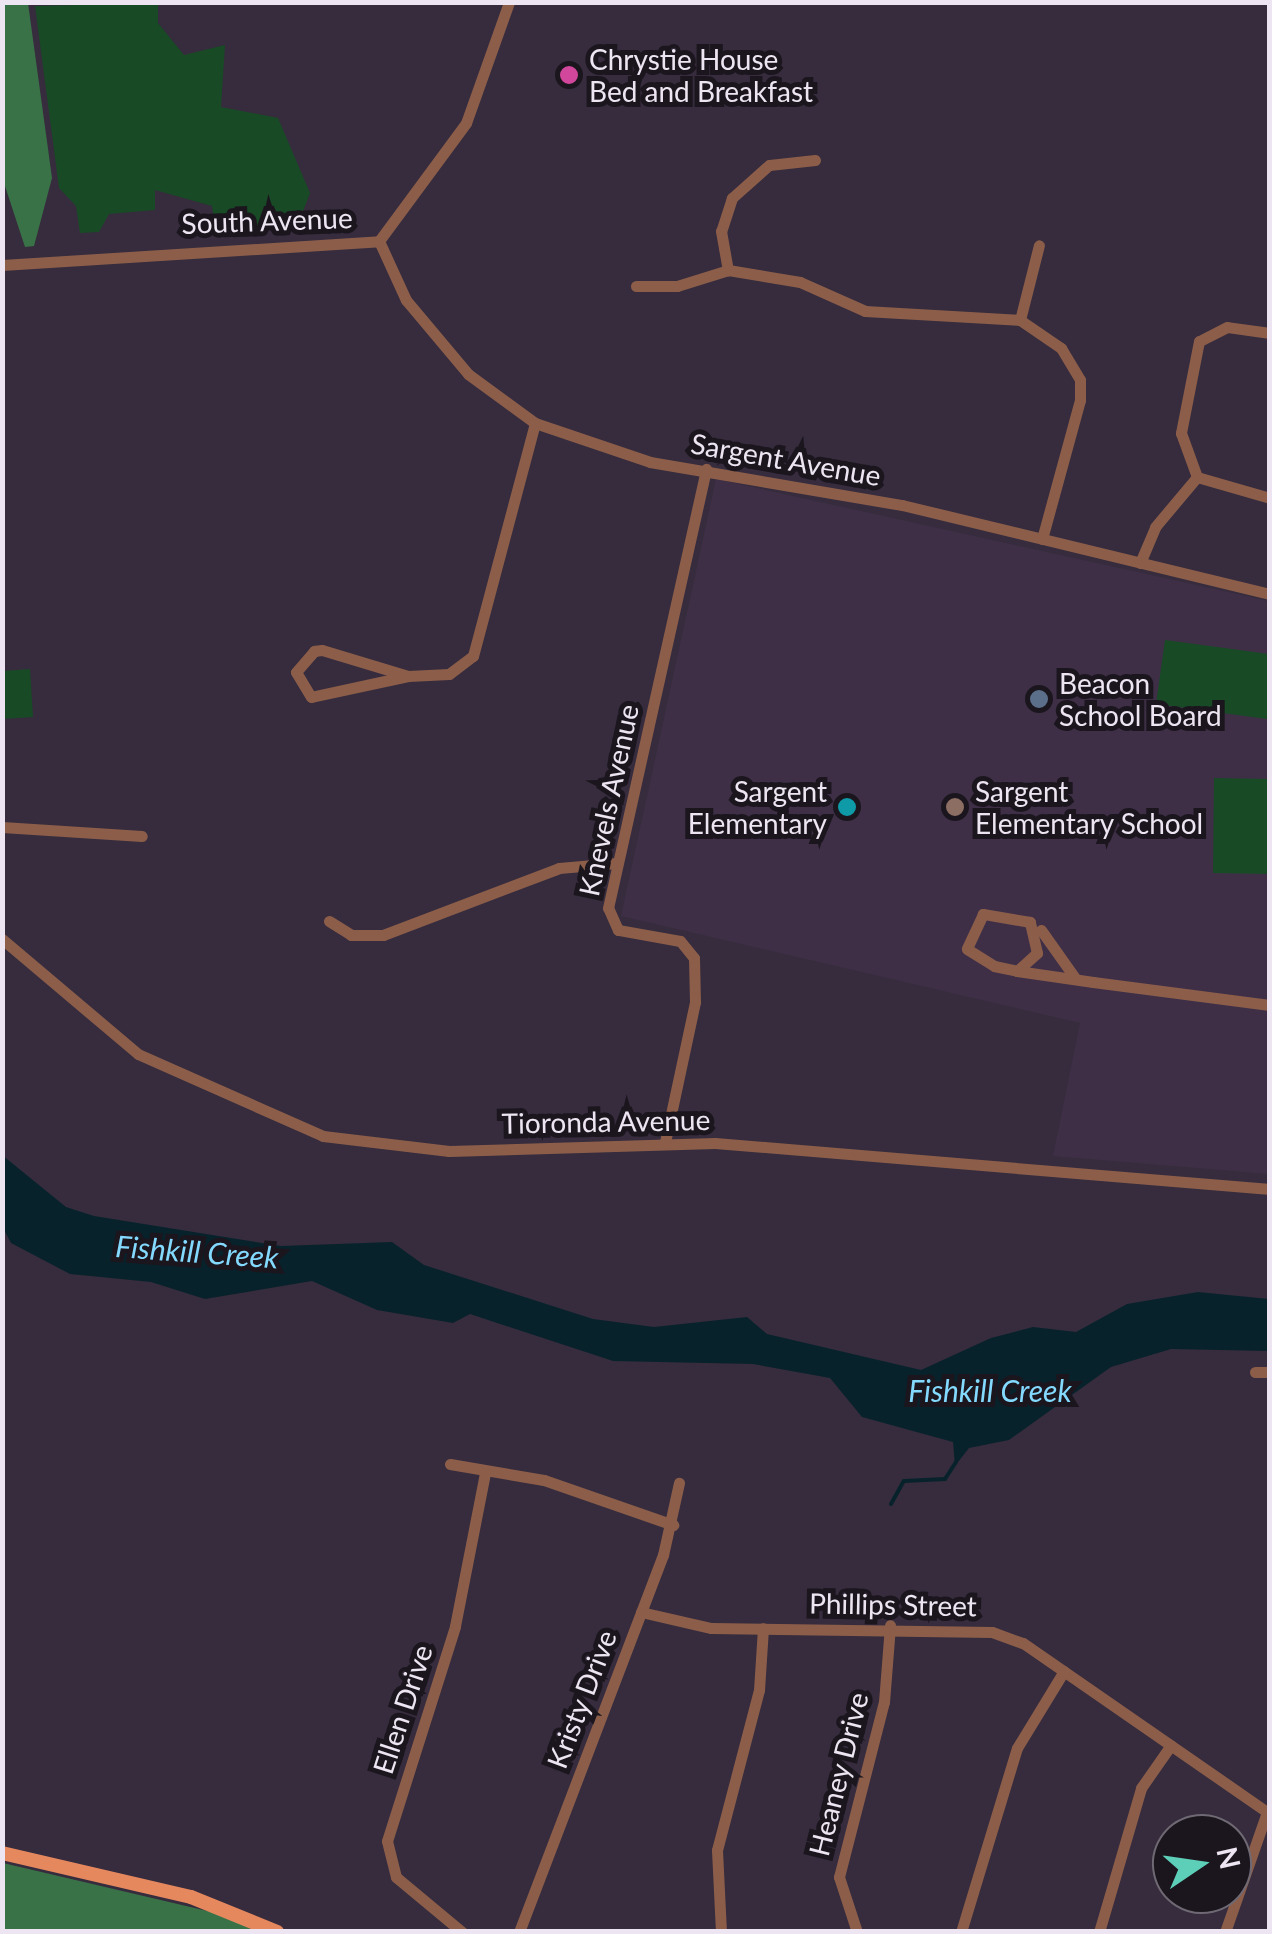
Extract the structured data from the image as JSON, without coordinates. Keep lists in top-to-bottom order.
{
  "streets": {
    "street": [
      "South Avenue",
      "Sargent Avenue",
      "Knevels Avenue",
      "Tioronda Avenue",
      "Phillips Street",
      "Kristy Drive",
      "Ellen Drive",
      "Heaney Drive"
    ]
  },
  "crossings": [
    ["South Avenue", "Sargent Avenue"],
    ["Sargent Avenue", "Knevels Avenue"],
    ["Knevels Avenue", "Tioronda Avenue"],
    ["Phillips Street", "Kristy Drive"],
    ["Phillips Street", "Heaney Drive"]
  ],
  "water": ["Fishkill Creek"],
  "places": [
    "Chrystie House Bed and Breakfast",
    "Beacon School Board",
    "Sargent Elementary",
    "Sargent Elementary School"
  ],
  "north": "right"
}
